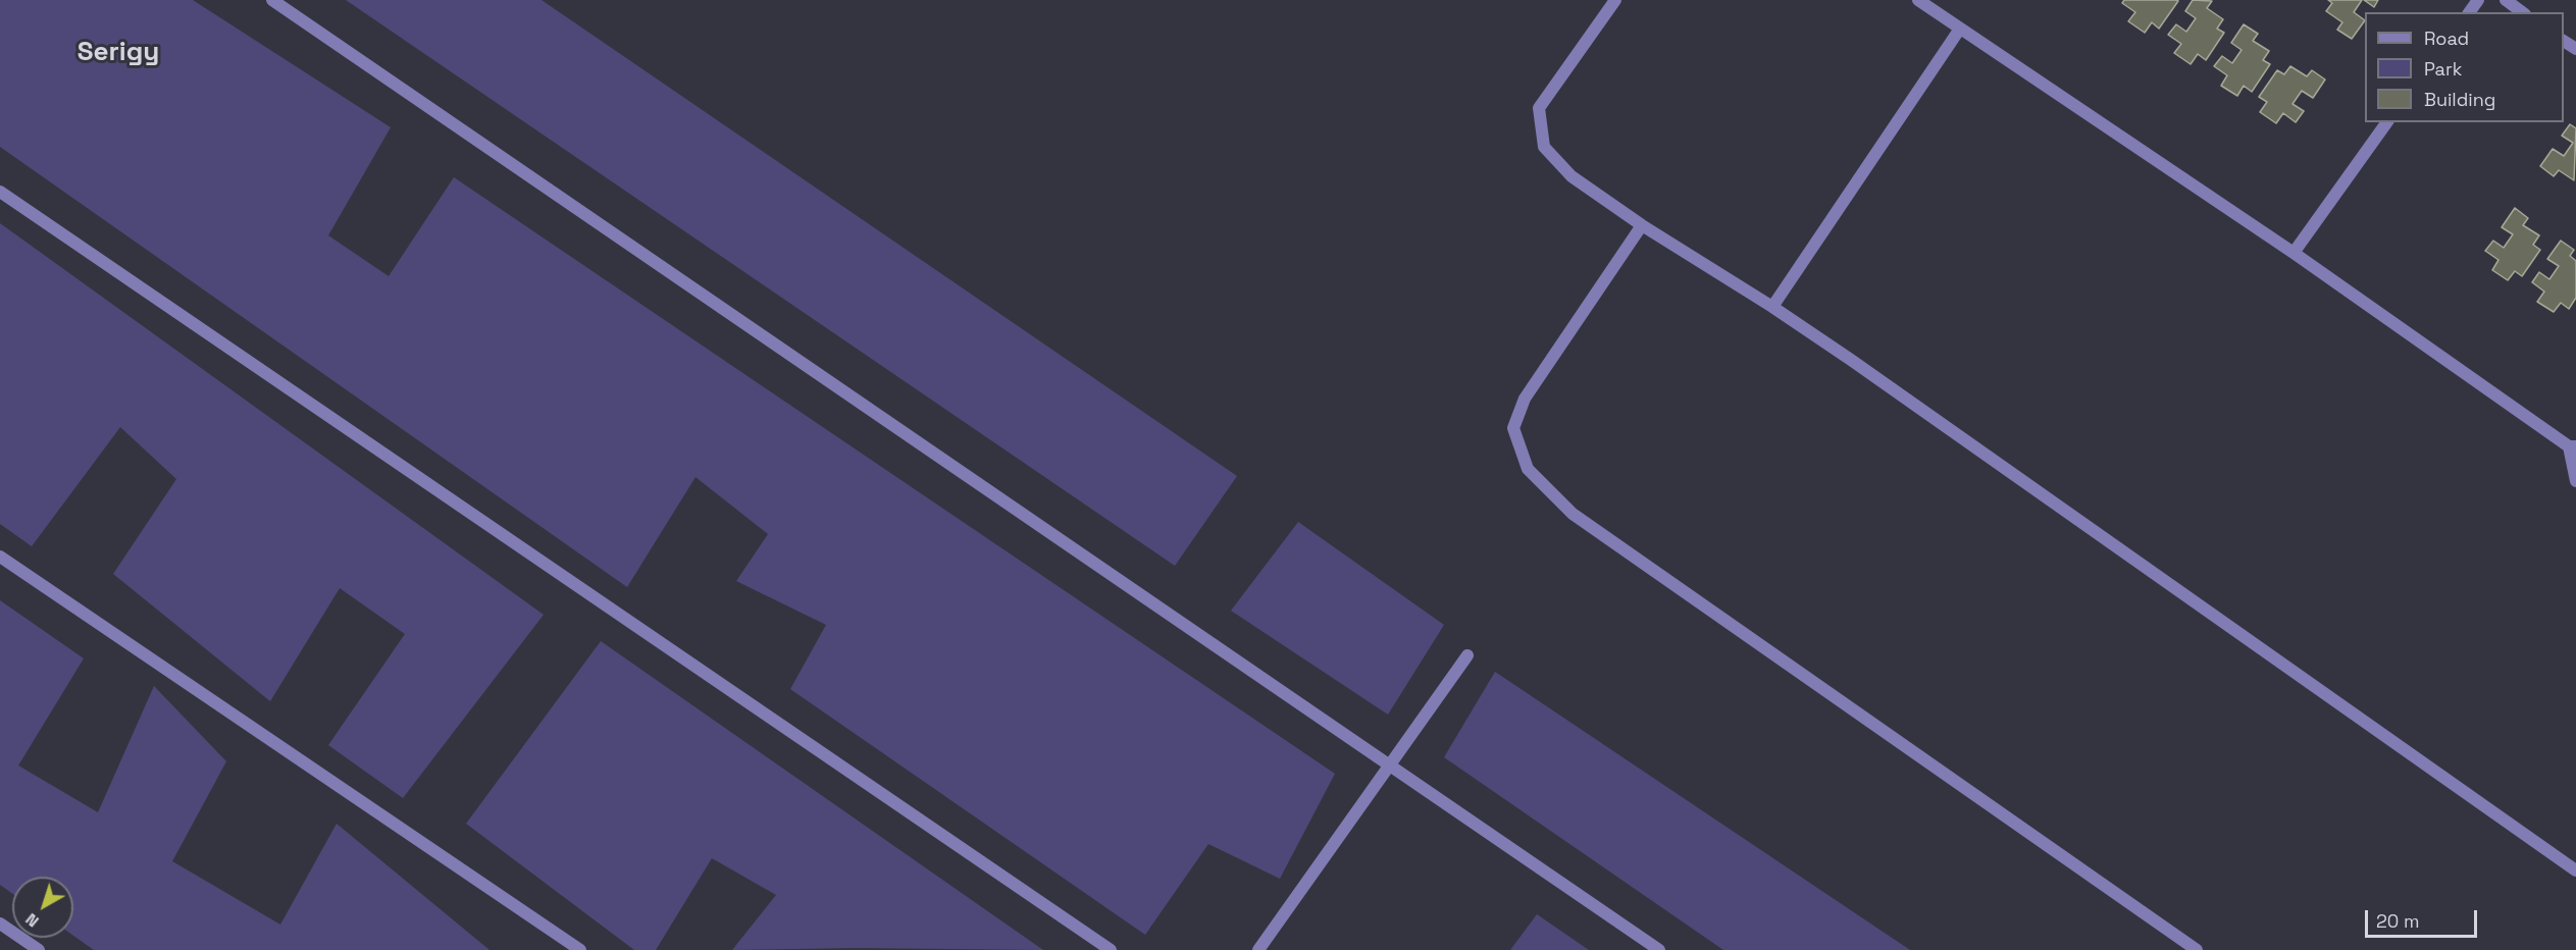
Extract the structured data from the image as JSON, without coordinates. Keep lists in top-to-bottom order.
{
  "districts": ["Serigy"],
  "legend": ["Road", "Park", "Building"],
  "scale_bar": "20 m",
  "north": "bottom left"
}
